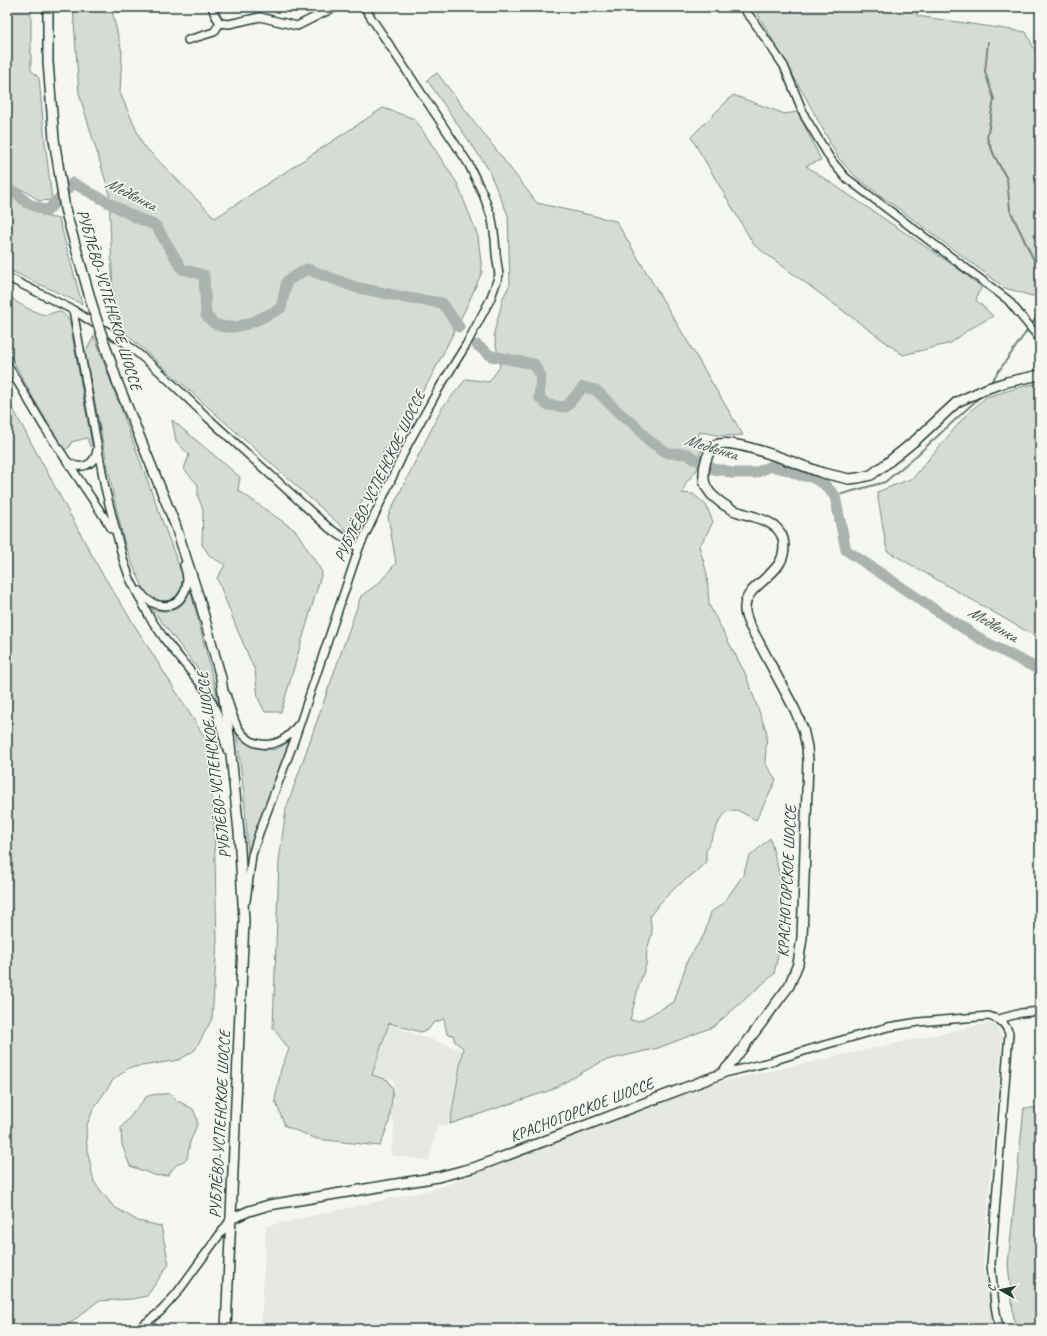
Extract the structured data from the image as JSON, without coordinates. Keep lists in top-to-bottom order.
{
  "streets": {
    "main road": ["РУБЛЁВО-УСПЕНСКОЕ ШОССЕ", "КРАСНОГОРСКОЕ ШОССЕ"]
  },
  "crossings": [
    ["РУБЛЁВО-УСПЕНСКОЕ ШОССЕ", "КРАСНОГОРСКОЕ ШОССЕ"]
  ],
  "water": ["Медвенка"],
  "north": "left"
}
